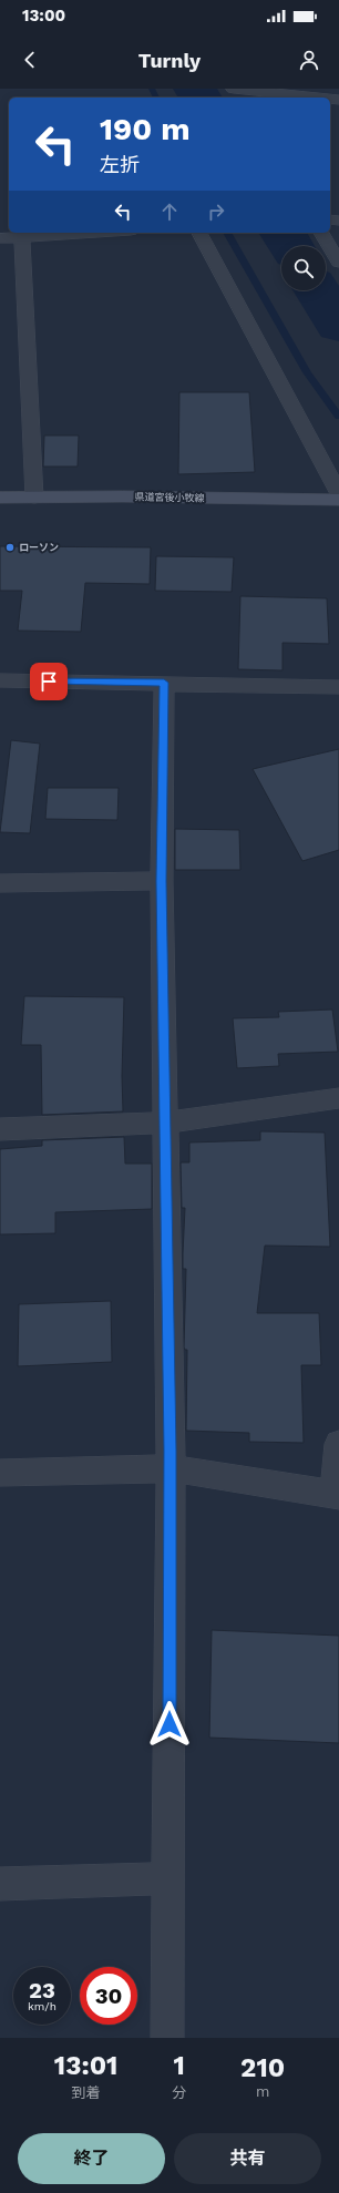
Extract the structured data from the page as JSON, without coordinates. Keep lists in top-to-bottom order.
{
  "streets": {
    "main road": ["県道宮後小牧線"]
  },
  "places": ["ローソン"],
  "page": {
    "status": "13:00",
    "header": "Turnly",
    "turn": ["190 m", "左折"],
    "speed": "23 km/h",
    "limit": "30",
    "eta": [
      "13:01",
      "到着",
      "1",
      "分",
      "210",
      "m"
    ],
    "buttons": ["終了", "共有"]
  }
}
